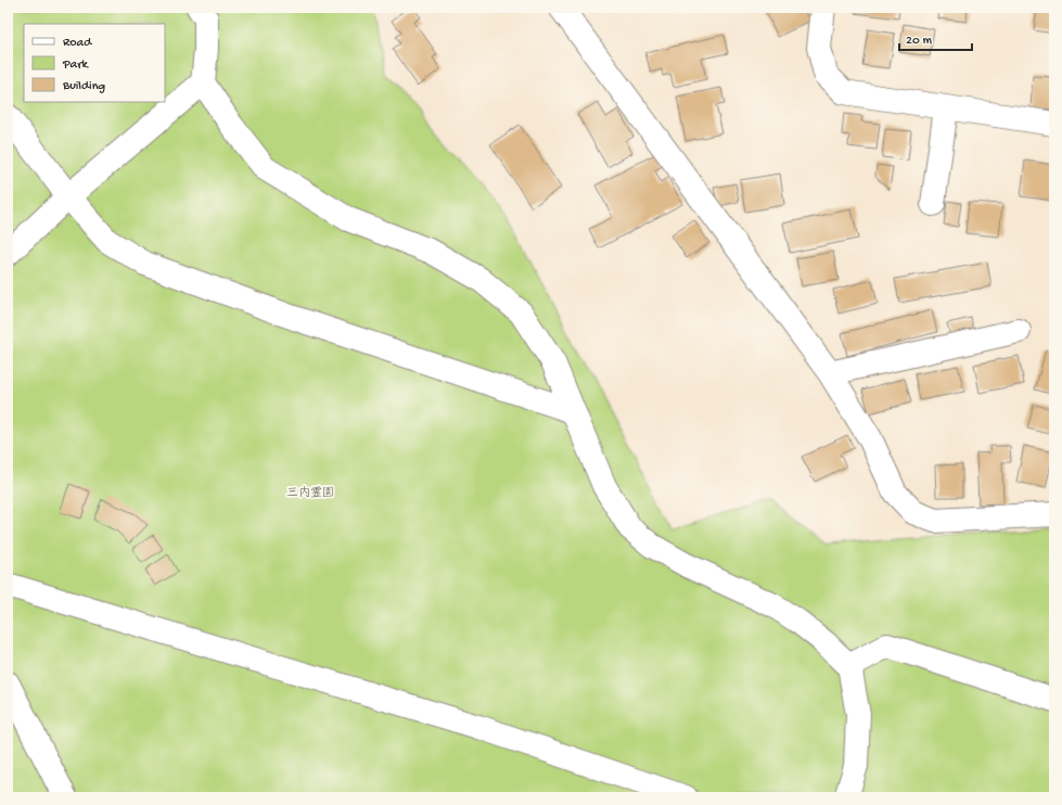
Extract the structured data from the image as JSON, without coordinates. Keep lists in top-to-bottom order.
{
  "parks": ["三内霊園"],
  "legend": ["Road", "Park", "Building"],
  "scale_bar": "20 m"
}
